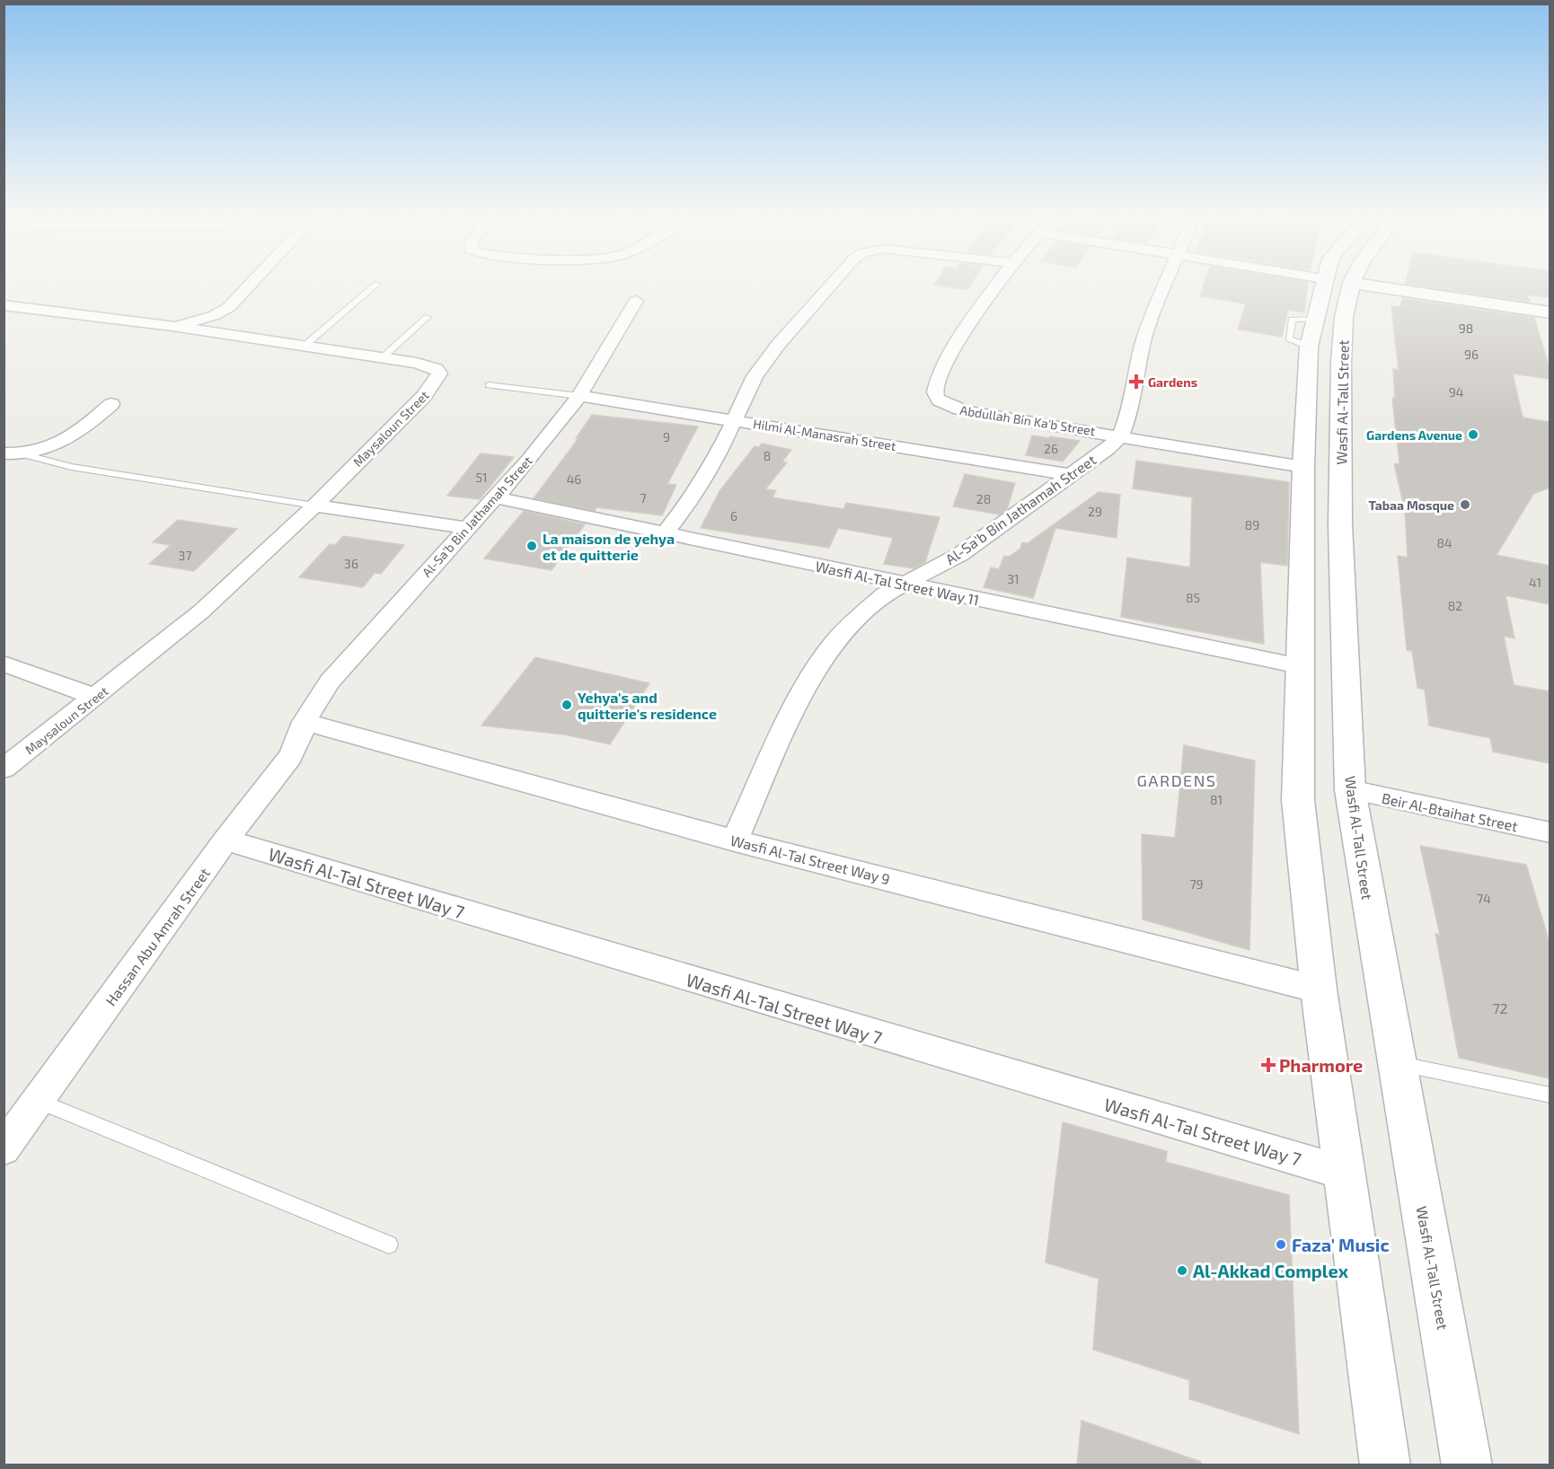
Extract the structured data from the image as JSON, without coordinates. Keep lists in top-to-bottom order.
{
  "streets": {
    "main road": ["Wasfi Al-Tall Street"],
    "street": [
      "Abdullah Bin Ka'b Street",
      "Maysaloun Street",
      "Hilmi Al-Manasrah Street",
      "Al-Sa'b Bin Jathamah Street",
      "Wasfi Al-Tal Street Way 11",
      "Beir Al-Btaihat Street",
      "Wasfi Al-Tal Street Way 9",
      "Wasfi Al-Tal Street Way 7",
      "Hassan Abu Amrah Street"
    ]
  },
  "crossings": [
    ["Wasfi Al-Tall Street", "Abdullah Bin Ka'b Street"],
    ["Wasfi Al-Tall Street", "Wasfi Al-Tal Street Way 11"],
    ["Wasfi Al-Tall Street", "Beir Al-Btaihat Street"],
    ["Wasfi Al-Tall Street", "Wasfi Al-Tal Street Way 9"],
    ["Wasfi Al-Tall Street", "Wasfi Al-Tal Street Way 7"],
    ["Abdullah Bin Ka'b Street", "Al-Sa'b Bin Jathamah Street"],
    ["Hilmi Al-Manasrah Street", "Al-Sa'b Bin Jathamah Street"],
    ["Al-Sa'b Bin Jathamah Street", "Wasfi Al-Tal Street Way 11"],
    ["Al-Sa'b Bin Jathamah Street", "Wasfi Al-Tal Street Way 9"],
    ["Al-Sa'b Bin Jathamah Street", "Hassan Abu Amrah Street"],
    ["Wasfi Al-Tal Street Way 9", "Hassan Abu Amrah Street"],
    ["Wasfi Al-Tal Street Way 7", "Hassan Abu Amrah Street"]
  ],
  "districts": ["GARDENS"],
  "places": {
    "health": ["Gardens", "Pharmore"],
    "other": [
      "Gardens Avenue",
      "Tabaa Mosque",
      "La maison de yehya et de quitterie",
      "Yehya's and quitterie's residence",
      "Faza' Music",
      "Al-Akkad Complex"
    ]
  },
  "house_numbers": [
    "98",
    "96",
    "94",
    "9",
    "26",
    "8",
    "51",
    "46",
    "7",
    "28",
    "29",
    "6",
    "89",
    "84",
    "37",
    "36",
    "31",
    "41",
    "85",
    "82",
    "81",
    "79",
    "74",
    "72"
  ]
}
